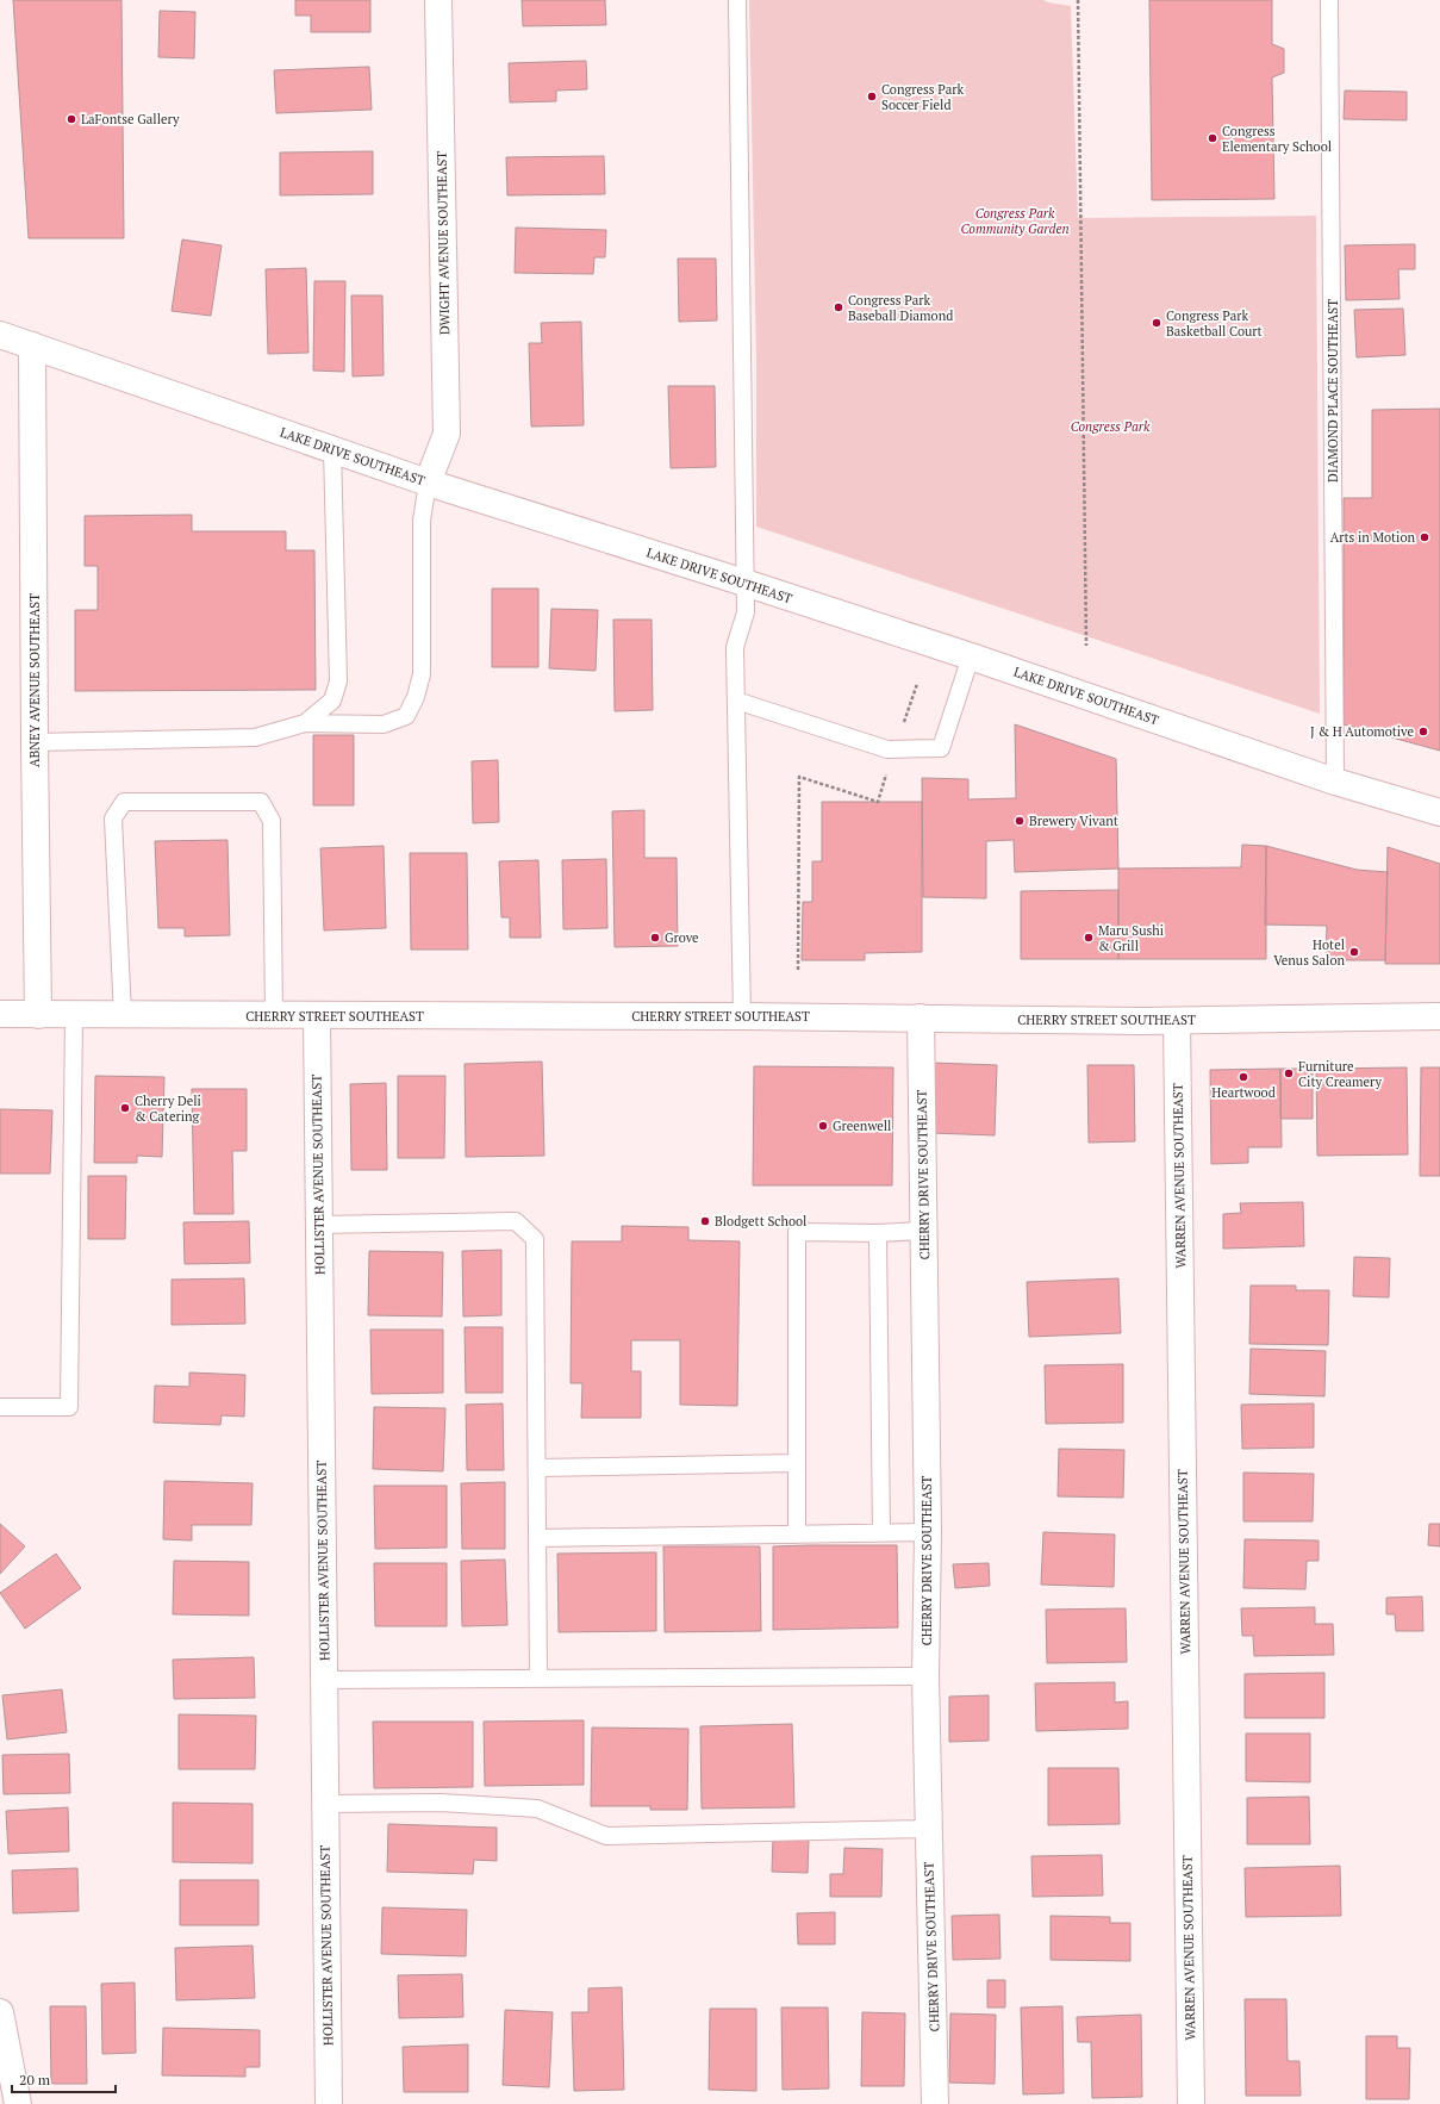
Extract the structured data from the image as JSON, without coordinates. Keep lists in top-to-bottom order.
{
  "streets": {
    "street": [
      "DWIGHT AVENUE SOUTHEAST",
      "LAKE DRIVE SOUTHEAST",
      "ABNEY AVENUE SOUTHEAST",
      "CHERRY STREET SOUTHEAST",
      "HOLLISTER AVENUE SOUTHEAST",
      "CHERRY DRIVE SOUTHEAST",
      "WARREN AVENUE SOUTHEAST"
    ],
    "lane": ["DIAMOND PLACE SOUTHEAST"]
  },
  "crossings": [
    ["DWIGHT AVENUE SOUTHEAST", "LAKE DRIVE SOUTHEAST"],
    ["DIAMOND PLACE SOUTHEAST", "LAKE DRIVE SOUTHEAST"],
    ["LAKE DRIVE SOUTHEAST", "ABNEY AVENUE SOUTHEAST"],
    ["ABNEY AVENUE SOUTHEAST", "CHERRY STREET SOUTHEAST"],
    ["CHERRY STREET SOUTHEAST", "HOLLISTER AVENUE SOUTHEAST"],
    ["CHERRY STREET SOUTHEAST", "CHERRY DRIVE SOUTHEAST"],
    ["CHERRY STREET SOUTHEAST", "WARREN AVENUE SOUTHEAST"]
  ],
  "parks": ["Congress Park Community Garden", "Congress Park"],
  "places": [
    "Congress Park Soccer Field",
    "LaFontse Gallery",
    "Congress Elementary School",
    "Congress Park Baseball Diamond",
    "Congress Park Basketball Court",
    "Arts in Motion",
    "J & H Automotive",
    "Brewery Vivant",
    "Grove",
    "Maru Sushi & Grill",
    "Hotel Venus Salon",
    "Furniture City Creamery",
    "Heartwood",
    "Cherry Deli & Catering",
    "Greenwell",
    "Blodgett School"
  ],
  "scale_bar": "20 m"
}
